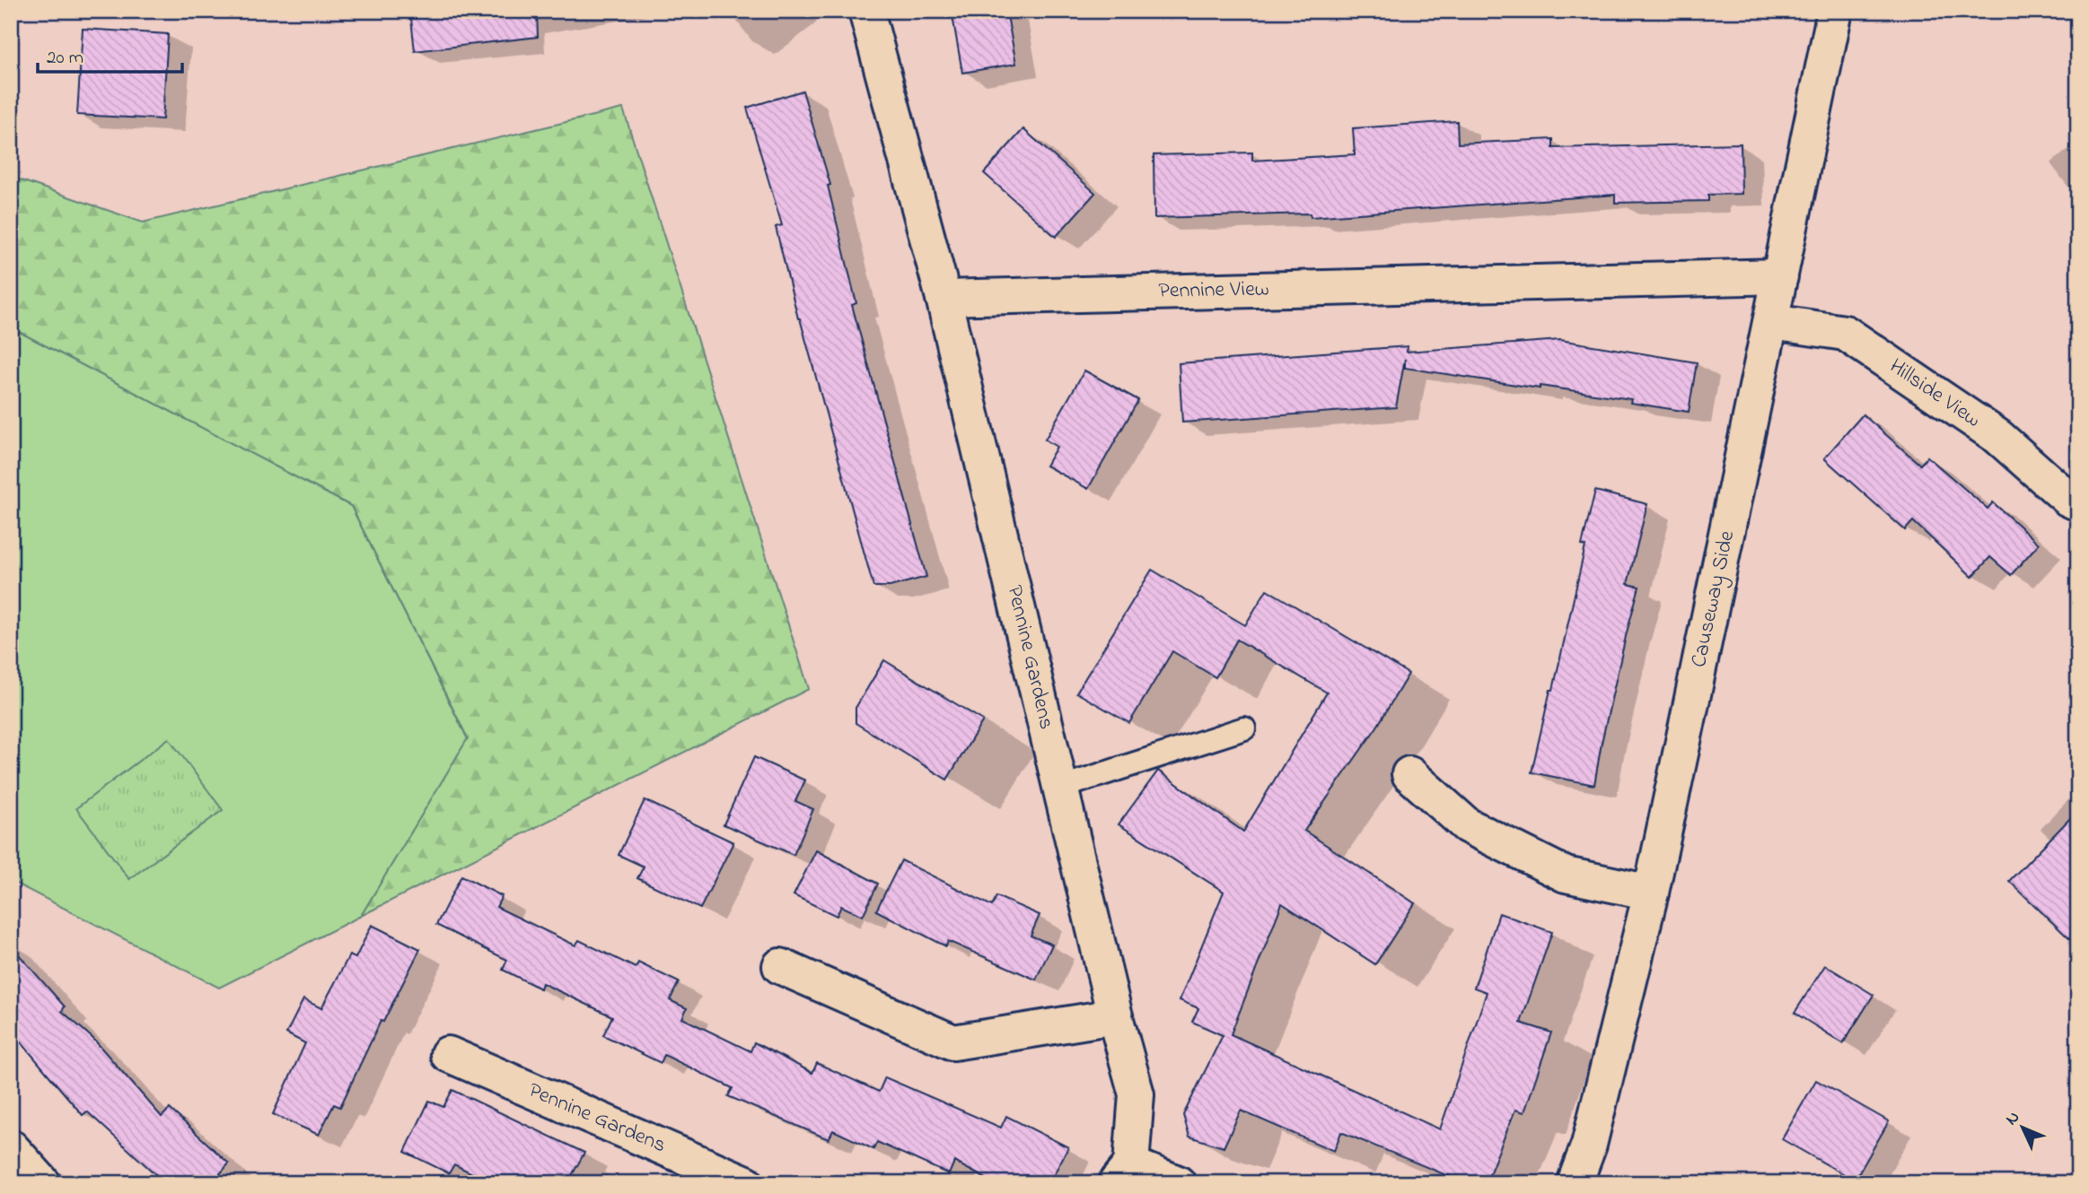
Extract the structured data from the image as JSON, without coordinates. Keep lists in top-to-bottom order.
{
  "streets": {
    "street": [
      "Pennine View",
      "Hillside View",
      "Causeway Side",
      "Pennine Gardens"
    ]
  },
  "crossings": [
    ["Pennine View", "Causeway Side"],
    ["Pennine View", "Pennine Gardens"],
    ["Hillside View", "Causeway Side"]
  ],
  "scale_bar": "20 m",
  "north": "top left"
}
